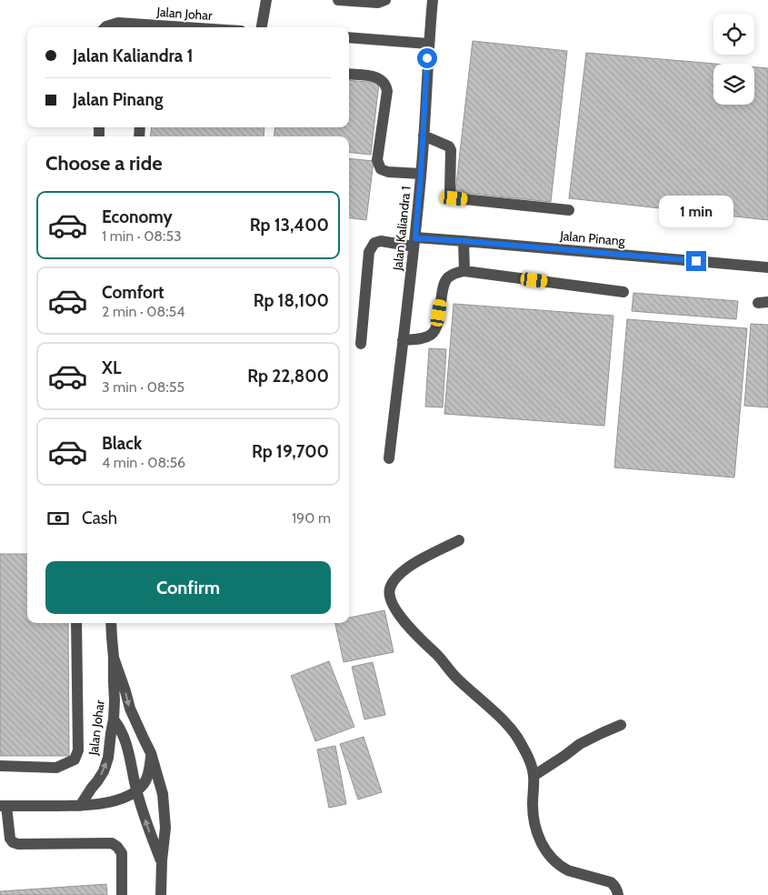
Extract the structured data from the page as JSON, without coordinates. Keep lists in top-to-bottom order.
{
  "streets": {
    "street": ["Jalan Johar", "Jalan Kaliandra 1", "Jalan Pinang"]
  },
  "crossings": [
    ["Jalan Kaliandra 1", "Jalan Pinang"]
  ],
  "page": {
    "banner": ["Jalan Kaliandra 1", "Jalan Pinang"],
    "heading": "Choose a ride",
    "list": [
      {
        "name": "Economy",
        "note": "1 min · 08:53",
        "value": "Rp 13,400"
      },
      {
        "name": "Comfort",
        "note": "2 min · 08:54",
        "value": "Rp 18,100"
      },
      {
        "name": "XL",
        "note": "3 min · 08:55",
        "value": "Rp 22,800"
      },
      {
        "name": "Black",
        "note": "4 min · 08:56",
        "value": "Rp 19,700"
      }
    ],
    "bubble": "1 min",
    "pay": ["Cash", "190 m"],
    "buttons": "Confirm"
  }
}
